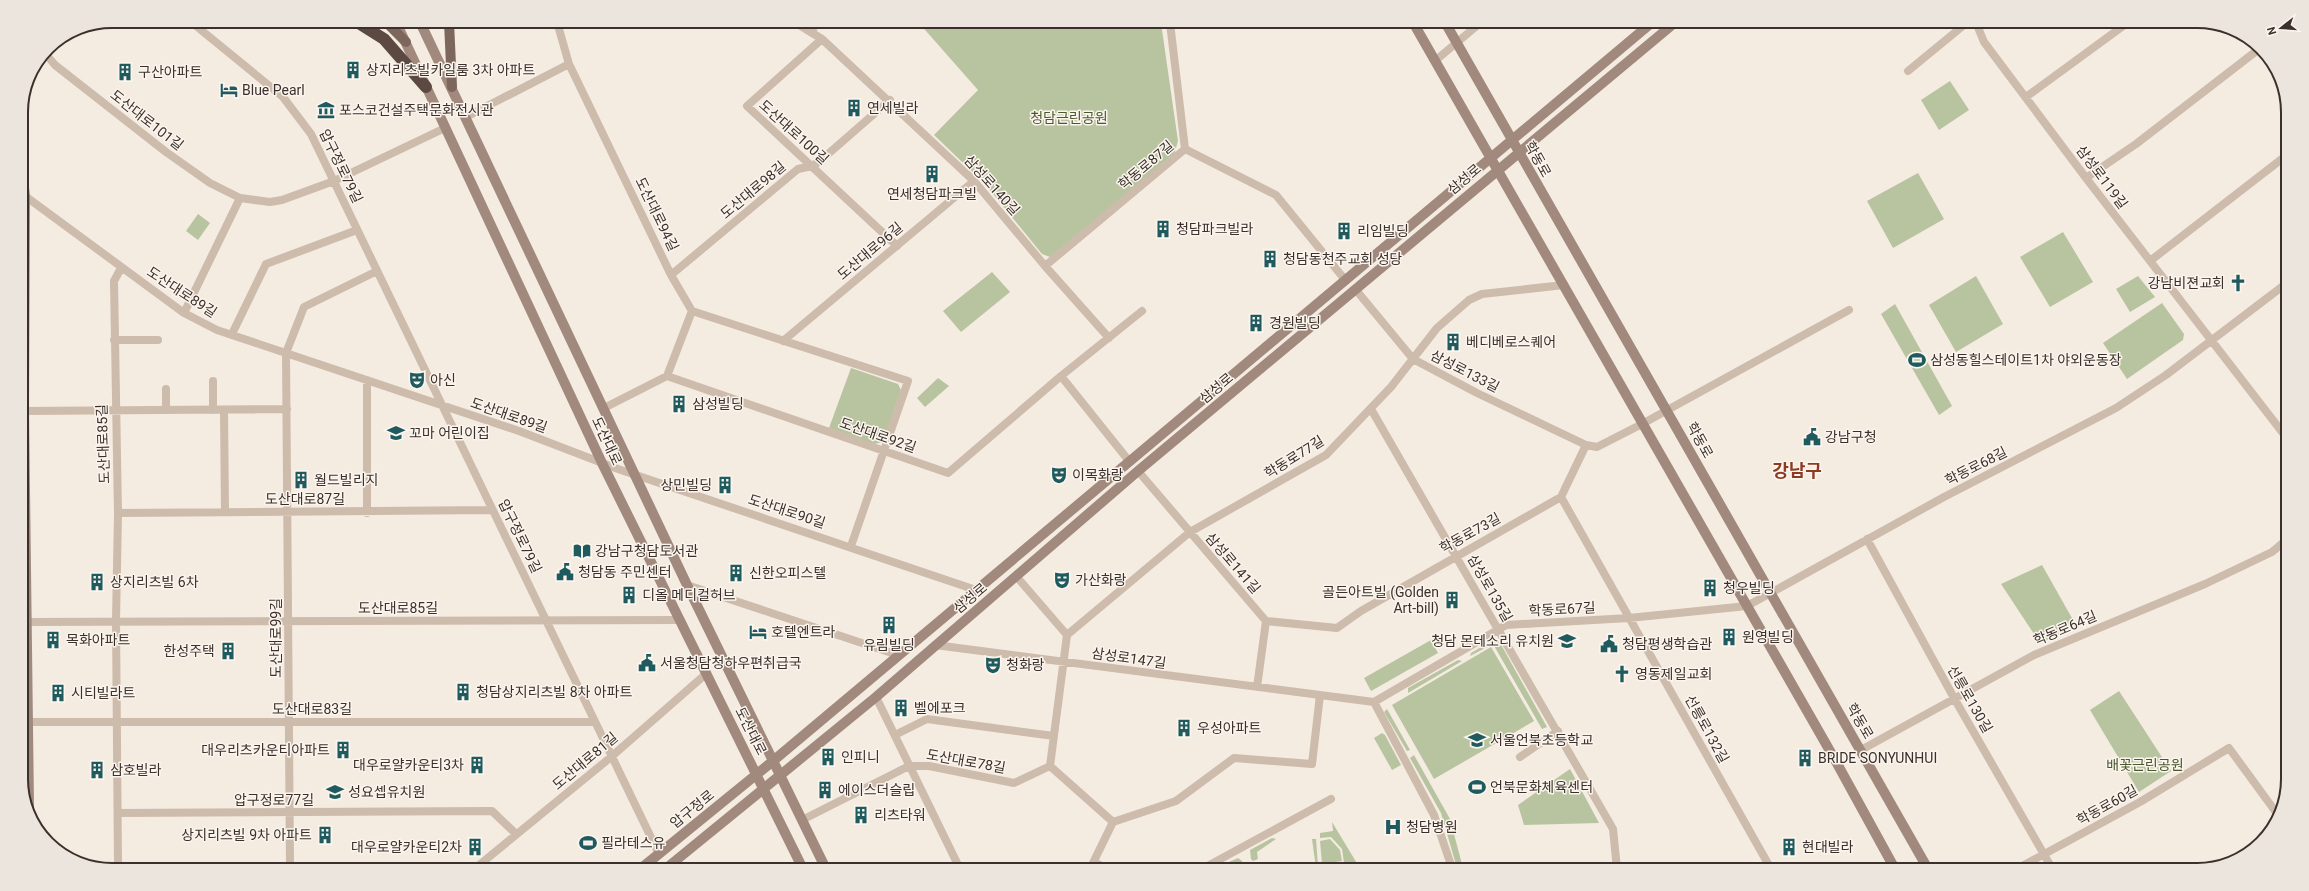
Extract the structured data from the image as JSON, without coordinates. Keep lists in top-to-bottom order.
{
  "streets": {
    "main road": [
      "학동로",
      "삼성로",
      "도산대로",
      "압구정로"
    ],
    "street": [
      "도산대로101길",
      "도산대로100길",
      "학동로87길",
      "압구정로79길",
      "삼성로119길",
      "삼성로140길",
      "도산대로98길",
      "도산대로94길",
      "도산대로96길",
      "도산대로89길",
      "삼성로133길",
      "도산대로92길",
      "도산대로85길",
      "학동로77길",
      "학동로68길",
      "도산대로87길",
      "도산대로90길",
      "학동로73길",
      "삼성로141길",
      "삼성로135길",
      "학동로67길",
      "학동로64길",
      "도산대로99길",
      "삼성로147길",
      "선릉로130길",
      "도산대로83길",
      "선릉로132길",
      "도산대로81길",
      "도산대로78길",
      "압구정로77길",
      "학동로60길"
    ]
  },
  "crossings": [
    ["도산대로101길", "압구정로79길"],
    ["도산대로101길", "도산대로"],
    ["도산대로100길", "삼성로140길"],
    ["도산대로100길", "도산대로98길"],
    ["도산대로100길", "도산대로96길"],
    ["학동로", "삼성로"],
    ["학동로", "학동로68길"],
    ["학동로", "학동로64길"],
    ["학동로87길", "삼성로140길"],
    ["압구정로79길", "도산대로89길"],
    ["압구정로79길", "도산대로85길"],
    ["압구정로79길", "도산대로87길"],
    ["압구정로79길", "도산대로99길"],
    ["압구정로79길", "도산대로83길"],
    ["압구정로79길", "도산대로81길"],
    ["압구정로79길", "압구정로"],
    ["삼성로119길", "학동로68길"],
    ["삼성로", "삼성로133길"],
    ["삼성로", "도산대로"],
    ["삼성로", "도산대로90길"],
    ["삼성로", "삼성로141길"],
    ["삼성로", "삼성로147길"],
    ["삼성로", "압구정로"],
    ["삼성로140길", "도산대로98길"],
    ["삼성로140길", "도산대로96길"],
    ["삼성로140길", "도산대로92길"],
    ["도산대로98길", "도산대로94길"],
    ["도산대로89길", "도산대로"],
    ["도산대로89길", "도산대로85길"],
    ["도산대로89길", "도산대로90길"],
    ["도산대로89길", "도산대로99길"],
    ["삼성로133길", "학동로77길"],
    ["도산대로", "도산대로85길"],
    ["도산대로", "도산대로90길"],
    ["도산대로", "도산대로81길"],
    ["도산대로", "도산대로78길"],
    ["도산대로", "압구정로"],
    ["도산대로85길", "도산대로87길"],
    ["도산대로85길", "도산대로99길"],
    ["학동로77길", "삼성로141길"],
    ["학동로77길", "삼성로135길"],
    ["학동로68길", "학동로67길"],
    ["학동로68길", "선릉로130길"],
    ["도산대로87길", "도산대로99길"],
    ["학동로73길", "삼성로141길"],
    ["학동로73길", "삼성로135길"],
    ["학동로73길", "선릉로132길"],
    ["삼성로135길", "학동로67길"],
    ["학동로67길", "삼성로147길"],
    ["학동로67길", "선릉로132길"],
    ["학동로64길", "선릉로130길"],
    ["도산대로99길", "도산대로83길"],
    ["도산대로99길", "압구정로77길"],
    ["선릉로130길", "학동로60길"],
    ["도산대로81길", "압구정로77길"]
  ],
  "districts": ["강남구"],
  "parks": ["청담근린공원", "배꽃근린공원"],
  "places": {
    "building": [
      "상지리츠빌카일룸 3차 아파트",
      "구산아파트",
      "연세빌라",
      "연세청담파크빌",
      "청담파크빌라",
      "리임빌딩",
      "청담동천주교회 성당",
      "경원빌딩",
      "베디베로스퀘어",
      "삼성빌딩",
      "월드빌리지",
      "상민빌딩",
      "신한오피스텔",
      "상지리츠빌 6차",
      "청우빌딩",
      "디올 메디컬허브",
      "골든아트빌 (Golden Art-bill)",
      "유림빌딩",
      "원영빌딩",
      "목화아파트",
      "한성주택",
      "청담상지리츠빌 8차 아파트",
      "시티빌라트",
      "벨에포크",
      "우성아파트",
      "대우리츠카운티아파트",
      "인피니",
      "BRIDE SONYUNHUI",
      "대우로얄카운티3차",
      "삼호빌라",
      "에이스더슬립",
      "리츠타워",
      "상지리츠빌 9차 아파트",
      "대우로얄카운티2차",
      "현대빌라"
    ],
    "hotel": ["Blue Pearl", "호텔엔트라"],
    "museum": ["포스코건설주택문화전시관"],
    "church": ["강남비젼교회", "영동제일교회"],
    "sports": ["삼성동힐스테이트1차 야외운동장", "언북문화체육센터", "필라테스유"],
    "theatre": [
      "아신",
      "이목화랑",
      "가산화랑",
      "청화랑"
    ],
    "school or university": [
      "꼬마 어린이집",
      "청담 몬테소리 유치원",
      "서울언북초등학교",
      "성요셉유치원"
    ],
    "public building": [
      "강남구청",
      "청담동 주민센터",
      "청담평생학습관",
      "서울청담청하우편취급국"
    ],
    "library": ["강남구청담도서관"],
    "hospital": ["청담병원"]
  },
  "north": "left"
}
